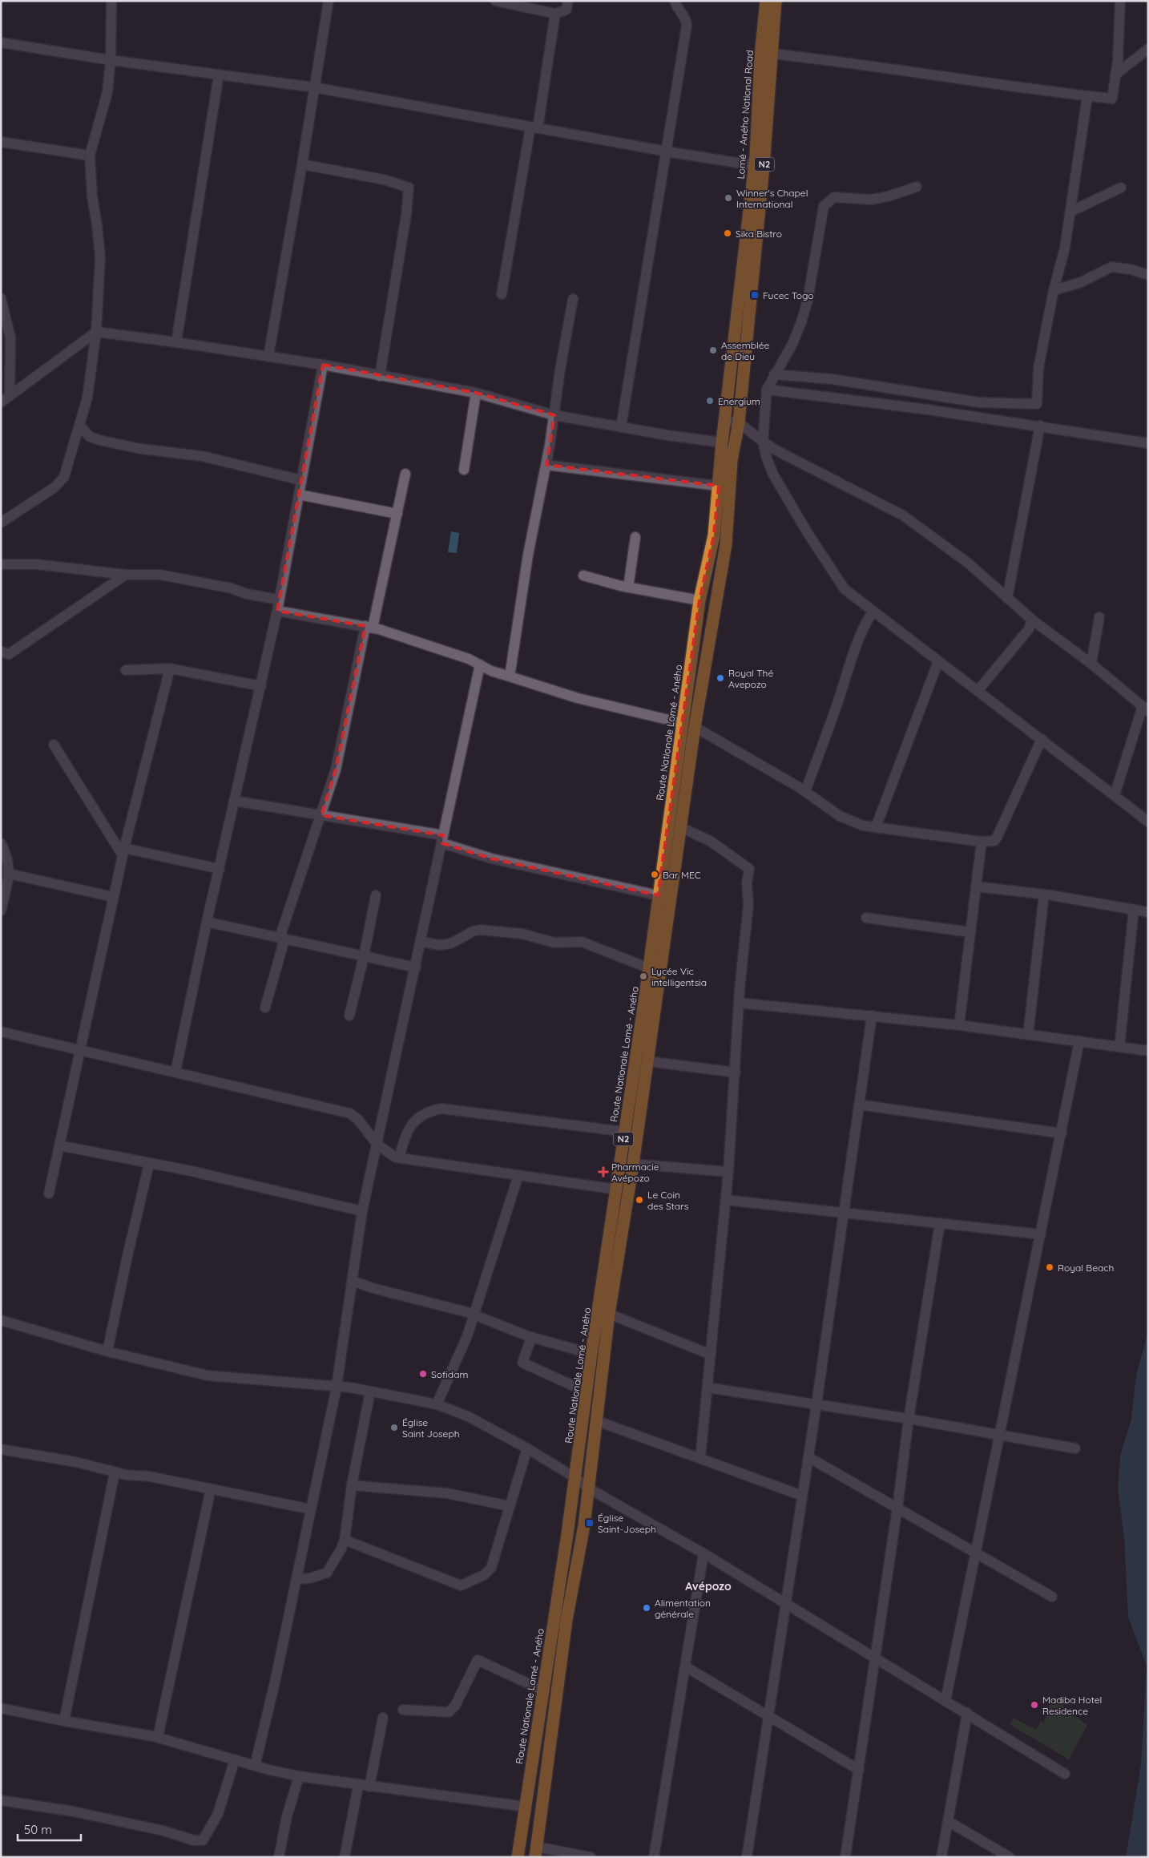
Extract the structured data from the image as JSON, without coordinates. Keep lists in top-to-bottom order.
{
  "streets": {
    "highway": ["Lomé - Aného National Road", "N2", "Route Nationale Lomé - Aného"]
  },
  "crossings": [
    ["Lomé - Aného National Road", "N2"],
    ["Lomé - Aného National Road", "Route Nationale Lomé - Aného"]
  ],
  "districts": ["Avépozo"],
  "places": {
    "other": [
      "Winner's Chapel International",
      "Sika Bistro",
      "Assemblée de Dieu",
      "Energium",
      "Royal Thé Avepozo",
      "Bar MEC",
      "Lycée Vic intelligentsia",
      "Le Coin des Stars",
      "Royal Beach",
      "Sofidam",
      "Église Saint Joseph",
      "Alimentation générale",
      "Madiba Hotel Residence"
    ],
    "transit": ["Fucec Togo", "Église Saint-Joseph"],
    "health": ["Pharmacie Avépozo"]
  },
  "scale_bar": "50 m"
}
